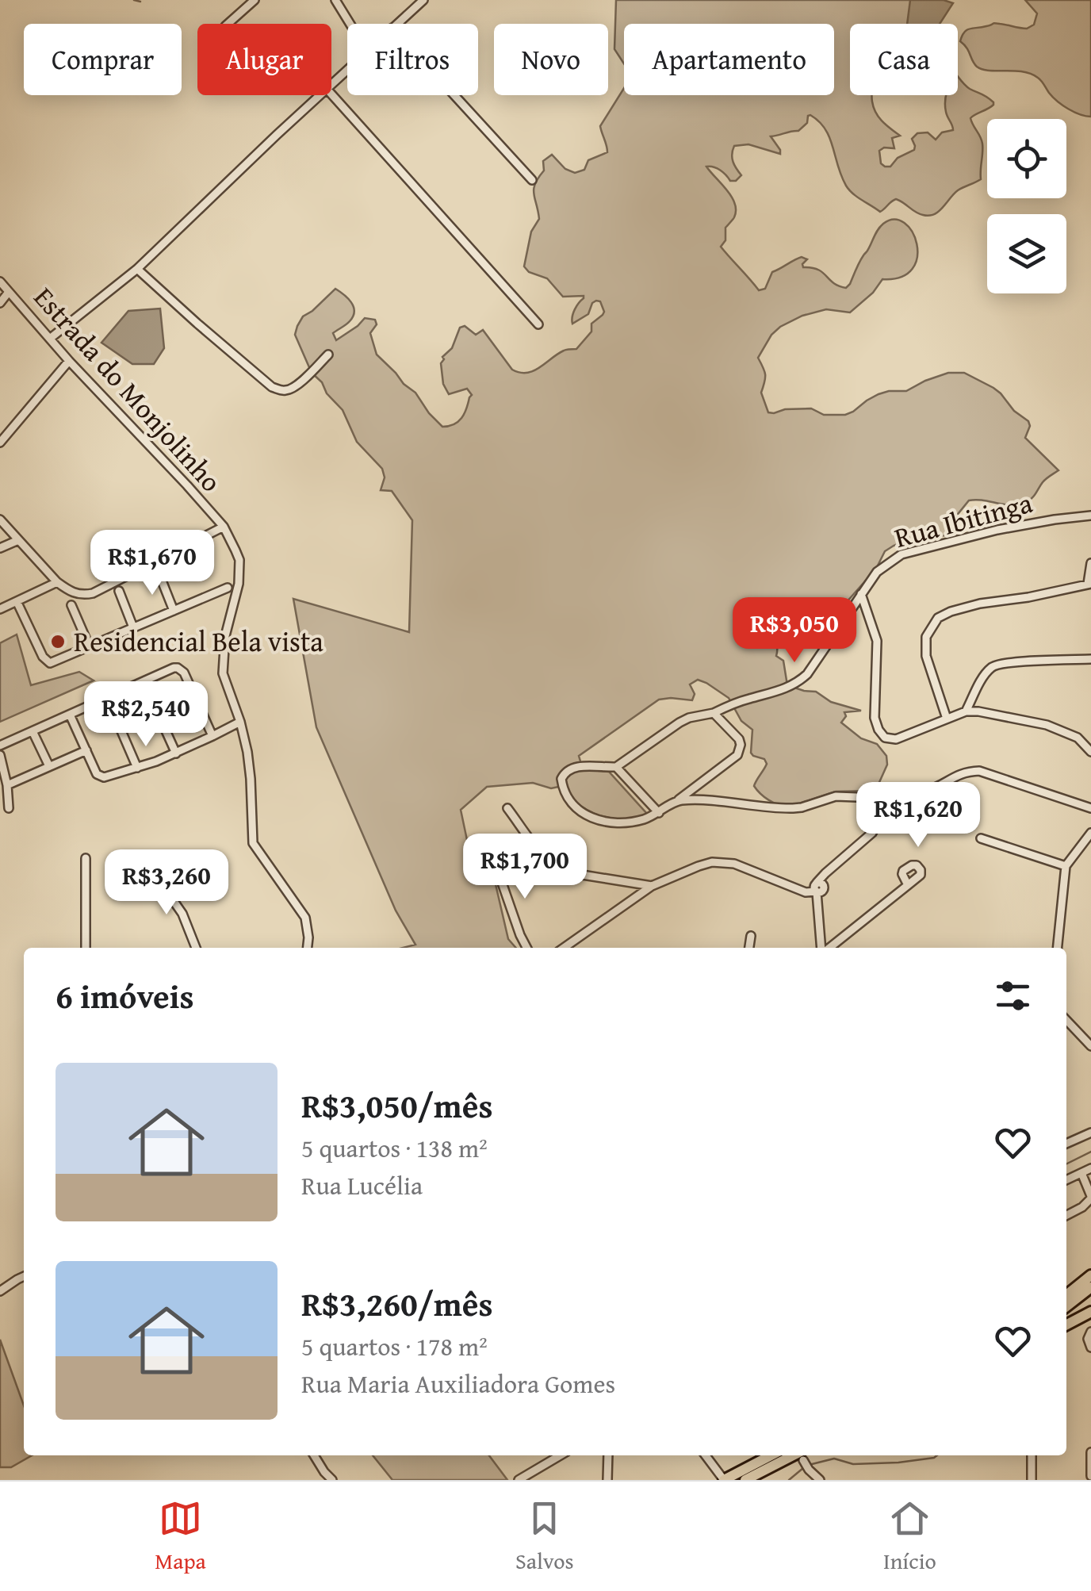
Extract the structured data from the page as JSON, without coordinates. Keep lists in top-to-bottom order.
{
  "streets": {
    "street": ["Estrada do Monjolinho", "Rua Ibitinga"]
  },
  "places": ["Residencial Bela vista"],
  "page": {
    "chip": [
      "Comprar",
      "Alugar",
      "Filtros",
      "Novo",
      "Apartamento",
      "Casa"
    ],
    "price": [
      "R$1,670",
      "R$3,050",
      "R$2,540",
      "R$1,620",
      "R$1,700",
      "R$3,260"
    ],
    "heading": "6 imóveis",
    "list": [
      {
        "name": "R$3,050/mês",
        "note": "5 quartos · 138 m² · Rua Lucélia"
      },
      {
        "name": "R$3,260/mês",
        "note": "5 quartos · 178 m² · Rua Maria Auxiliadora Gomes"
      }
    ],
    "tabs": ["Mapa", "Salvos", "Início"]
  }
}
